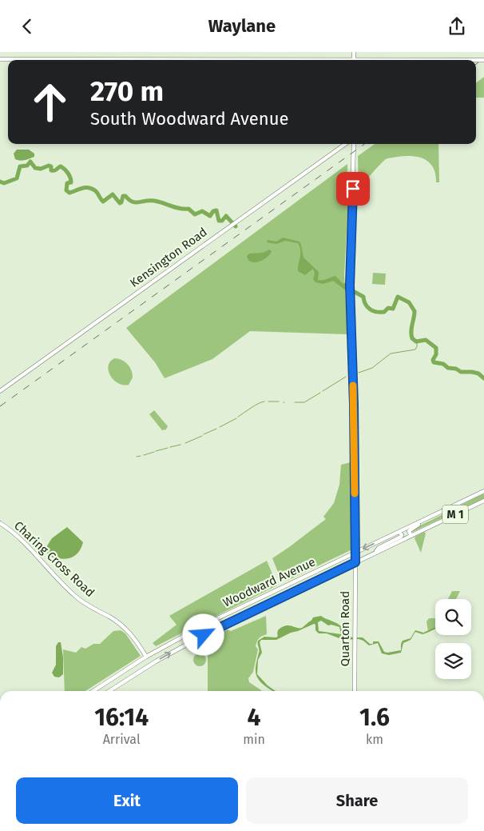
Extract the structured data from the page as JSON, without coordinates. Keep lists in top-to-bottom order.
{
  "streets": {
    "main road": [
      "Kensington Road",
      "M 1",
      "Charing Cross Road",
      "Woodward Avenue",
      "Quarton Road"
    ]
  },
  "crossings": [
    ["M 1", "Woodward Avenue"],
    ["Charing Cross Road", "Woodward Avenue"],
    ["Woodward Avenue", "Quarton Road"]
  ],
  "page": {
    "header": "Waylane",
    "turn": ["270 m", "South Woodward Avenue"],
    "eta": [
      "16:14",
      "Arrival",
      "4",
      "min",
      "1.6",
      "km"
    ],
    "buttons": ["Exit", "Share"]
  }
}
